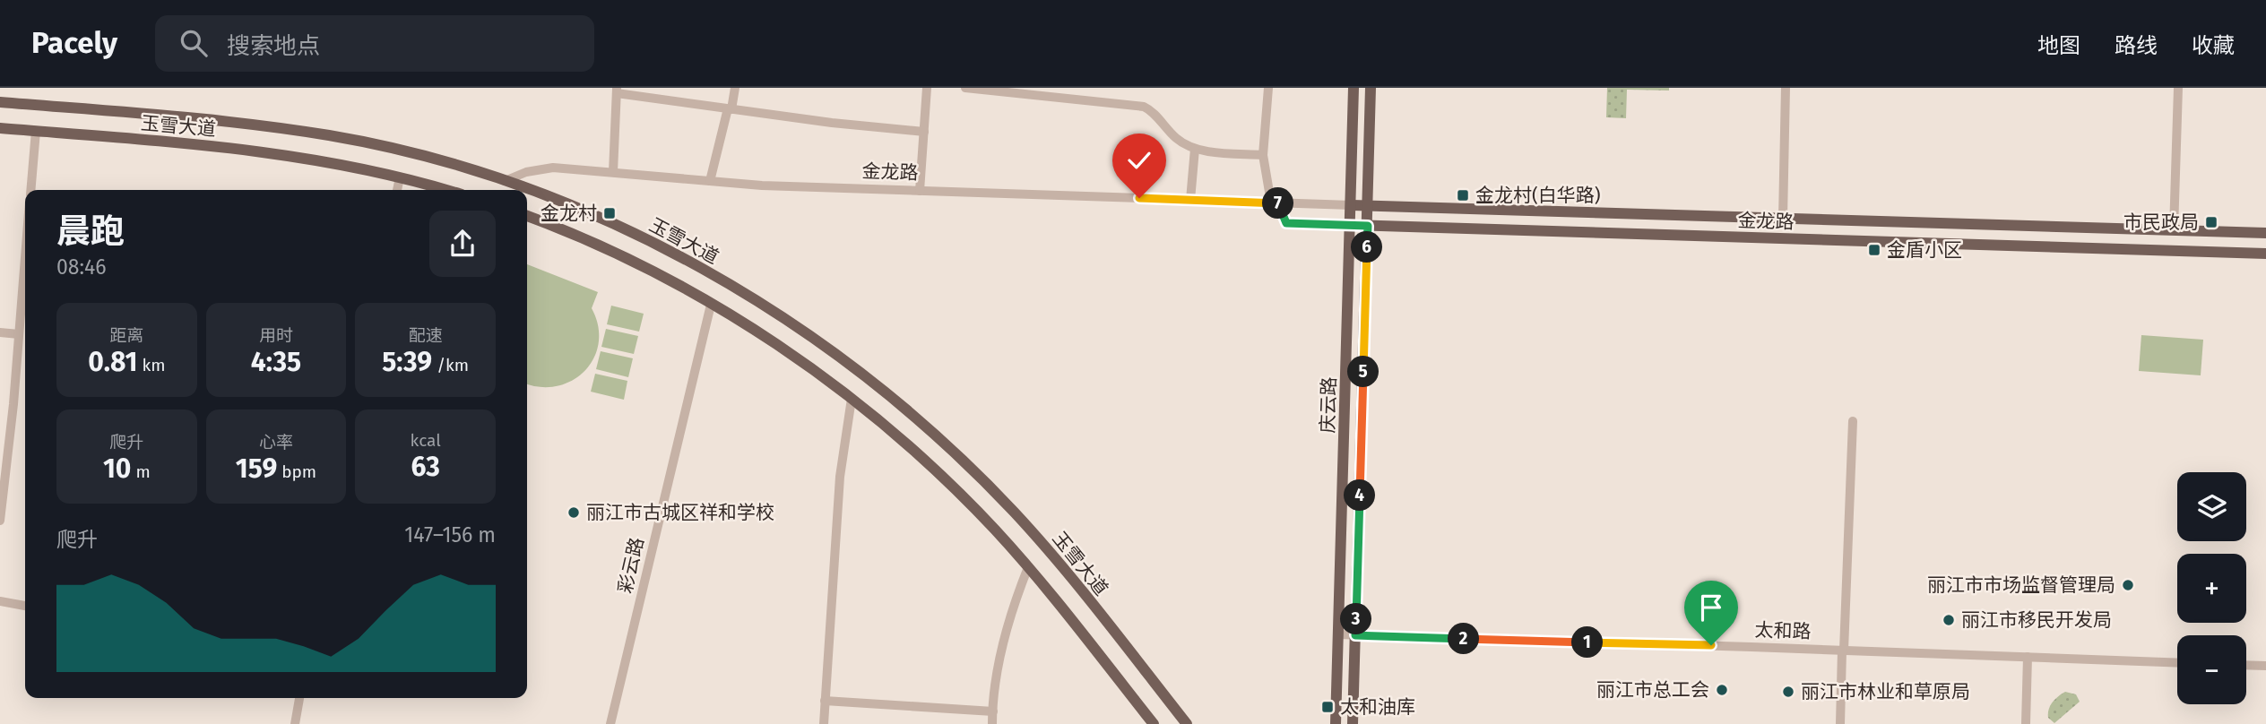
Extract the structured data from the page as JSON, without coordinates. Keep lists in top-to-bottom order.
{
  "streets": {
    "main road": ["玉雪大道", "金龙路", "庆云路"],
    "street": ["彩云路", "太和路"]
  },
  "crossings": [
    ["玉雪大道", "金龙路"],
    ["金龙路", "庆云路"],
    ["庆云路", "太和路"]
  ],
  "places": {
    "transit": [
      "金龙村(白华路)",
      "金龙村",
      "市民政局",
      "金盾小区",
      "太和油库"
    ],
    "other": [
      "丽江市古城区祥和学校",
      "丽江市市场监督管理局",
      "丽江市移民开发局",
      "丽江市总工会",
      "丽江市林业和草原局"
    ]
  },
  "page": {
    "header": "Pacely",
    "search": "搜索地点",
    "nav": ["地图", "路线", "收藏"],
    "pins": [
      "7",
      "6",
      "5",
      "4",
      "3",
      "2",
      "1"
    ],
    "heading": ["晨跑", "08:46"],
    "stats": [
      ["距离", "0.81 km"],
      ["用时", "4:35"],
      ["配速", "5:39 /km"],
      ["爬升", "10 m"],
      ["心率", "159 bpm"],
      ["kcal", "63"]
    ],
    "map_buttons": ["+", "−"],
    "chart": ["爬升", "147–156 m"]
  }
}
